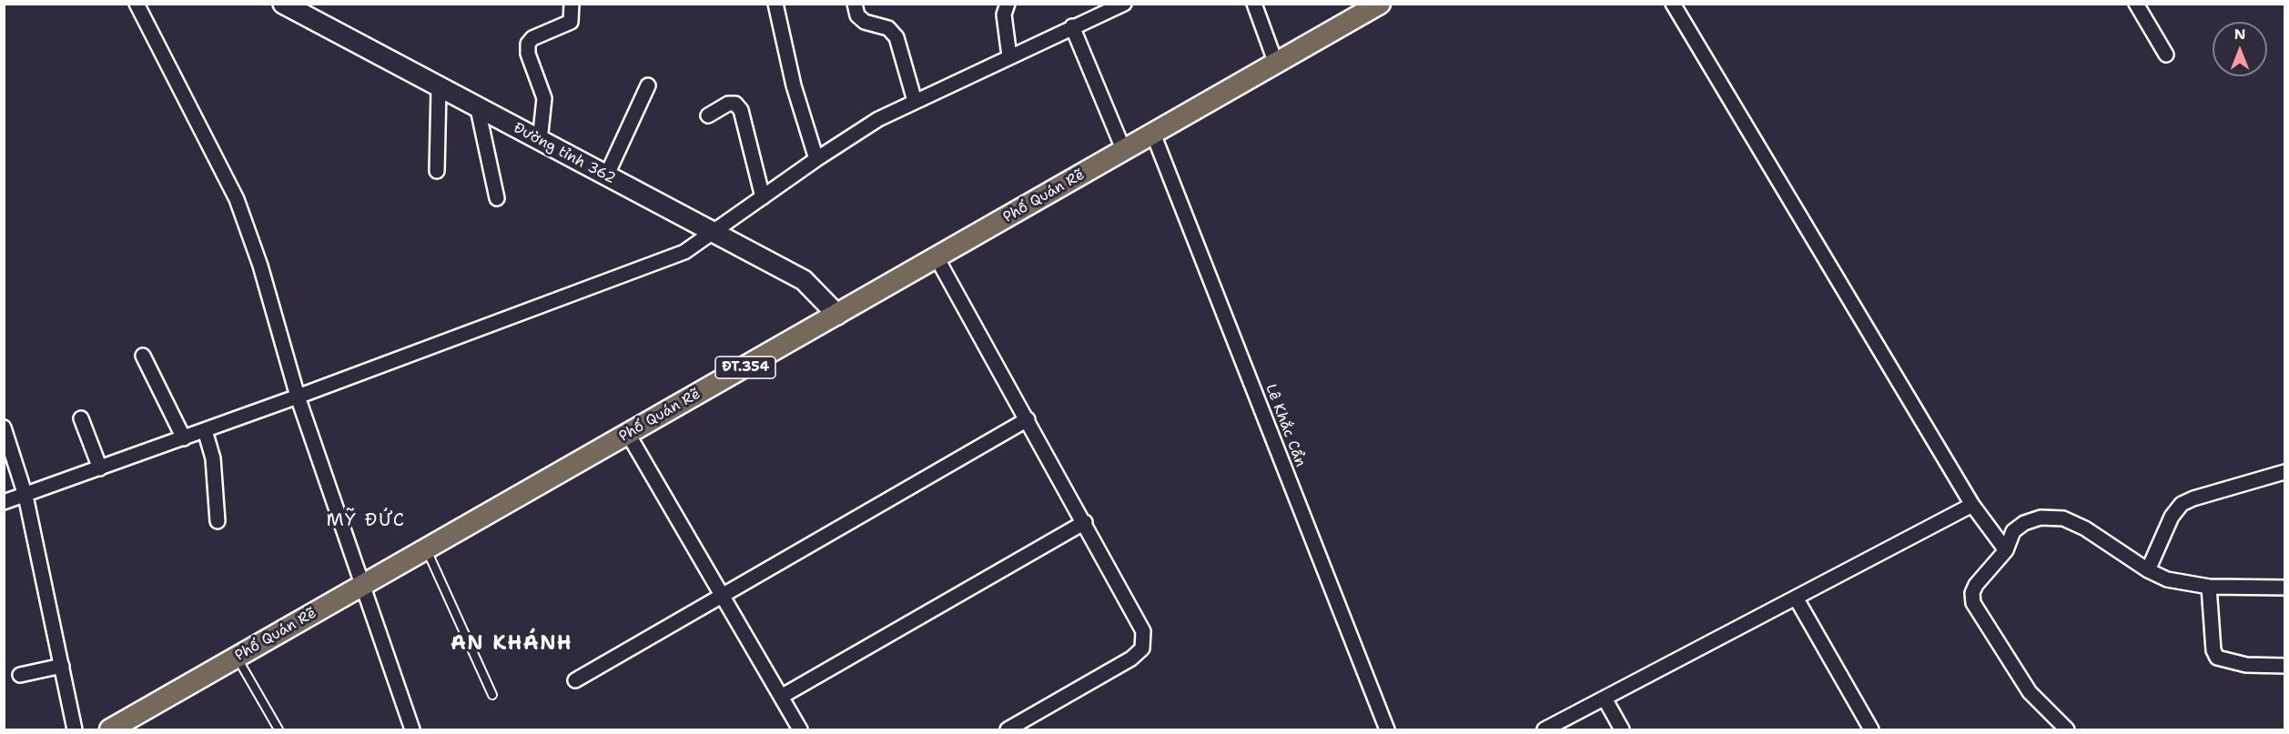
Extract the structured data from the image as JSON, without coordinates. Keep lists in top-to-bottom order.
{
  "streets": {
    "main road": ["Đường tỉnh 362", "Phố Quán Rẽ", "ĐT.354"],
    "street": ["Lê Khắc Cẩn"]
  },
  "crossings": [
    ["Đường tỉnh 362", "Phố Quán Rẽ"],
    ["Phố Quán Rẽ", "Lê Khắc Cẩn"]
  ],
  "districts": ["MỸ ĐỨC", "AN KHÁNH"],
  "north": "top"
}
